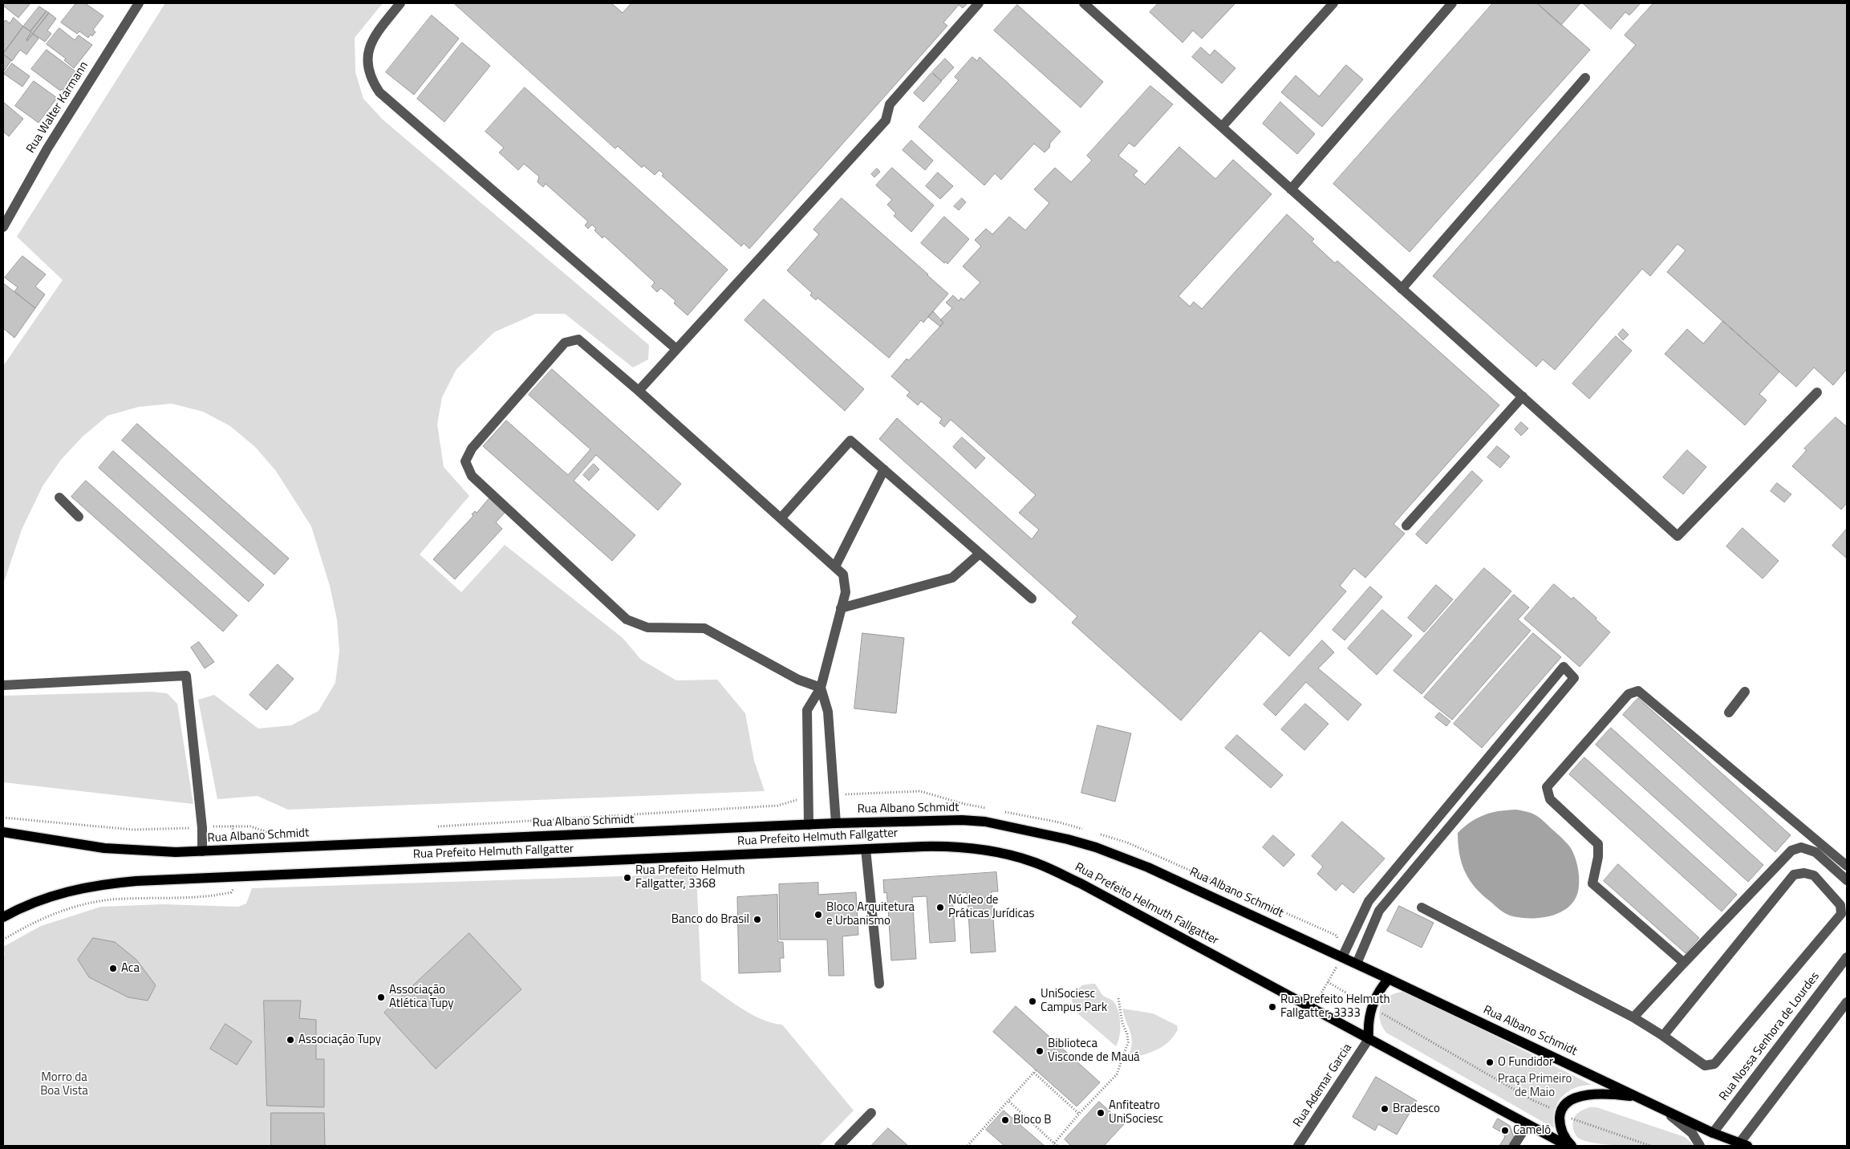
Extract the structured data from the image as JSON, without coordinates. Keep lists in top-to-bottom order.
{
  "streets": {
    "main road": ["Rua Albano Schmidt", "Rua Prefeito Helmuth Fallgatter"],
    "street": ["Rua Walter Karmann", "Rua Nossa Senhora de Lourdes", "Rua Ademar Garcia"]
  },
  "crossings": [
    ["Rua Albano Schmidt", "Rua Nossa Senhora de Lourdes"],
    ["Rua Prefeito Helmuth Fallgatter", "Rua Ademar Garcia"]
  ],
  "parks": ["Morro da Boa Vista", "Praça Primeiro de Maio"],
  "places": [
    "Rua Prefeito Helmuth Fallgatter, 3368",
    "Núcleo de Práticas Jurídicas",
    "Bloco Arquitetura e Urbanismo",
    "Banco do Brasil",
    "Aca",
    "Associação Atlética Tupy",
    "UniSociesc Campus Park",
    "Rua Prefeito Helmuth Fallgatter, 3333",
    "Associação Tupy",
    "Biblioteca Visconde de Mauá",
    "O Fundidor",
    "Bradesco",
    "Anfiteatro UniSociesc",
    "Bloco B",
    "Camelô"
  ]
}
